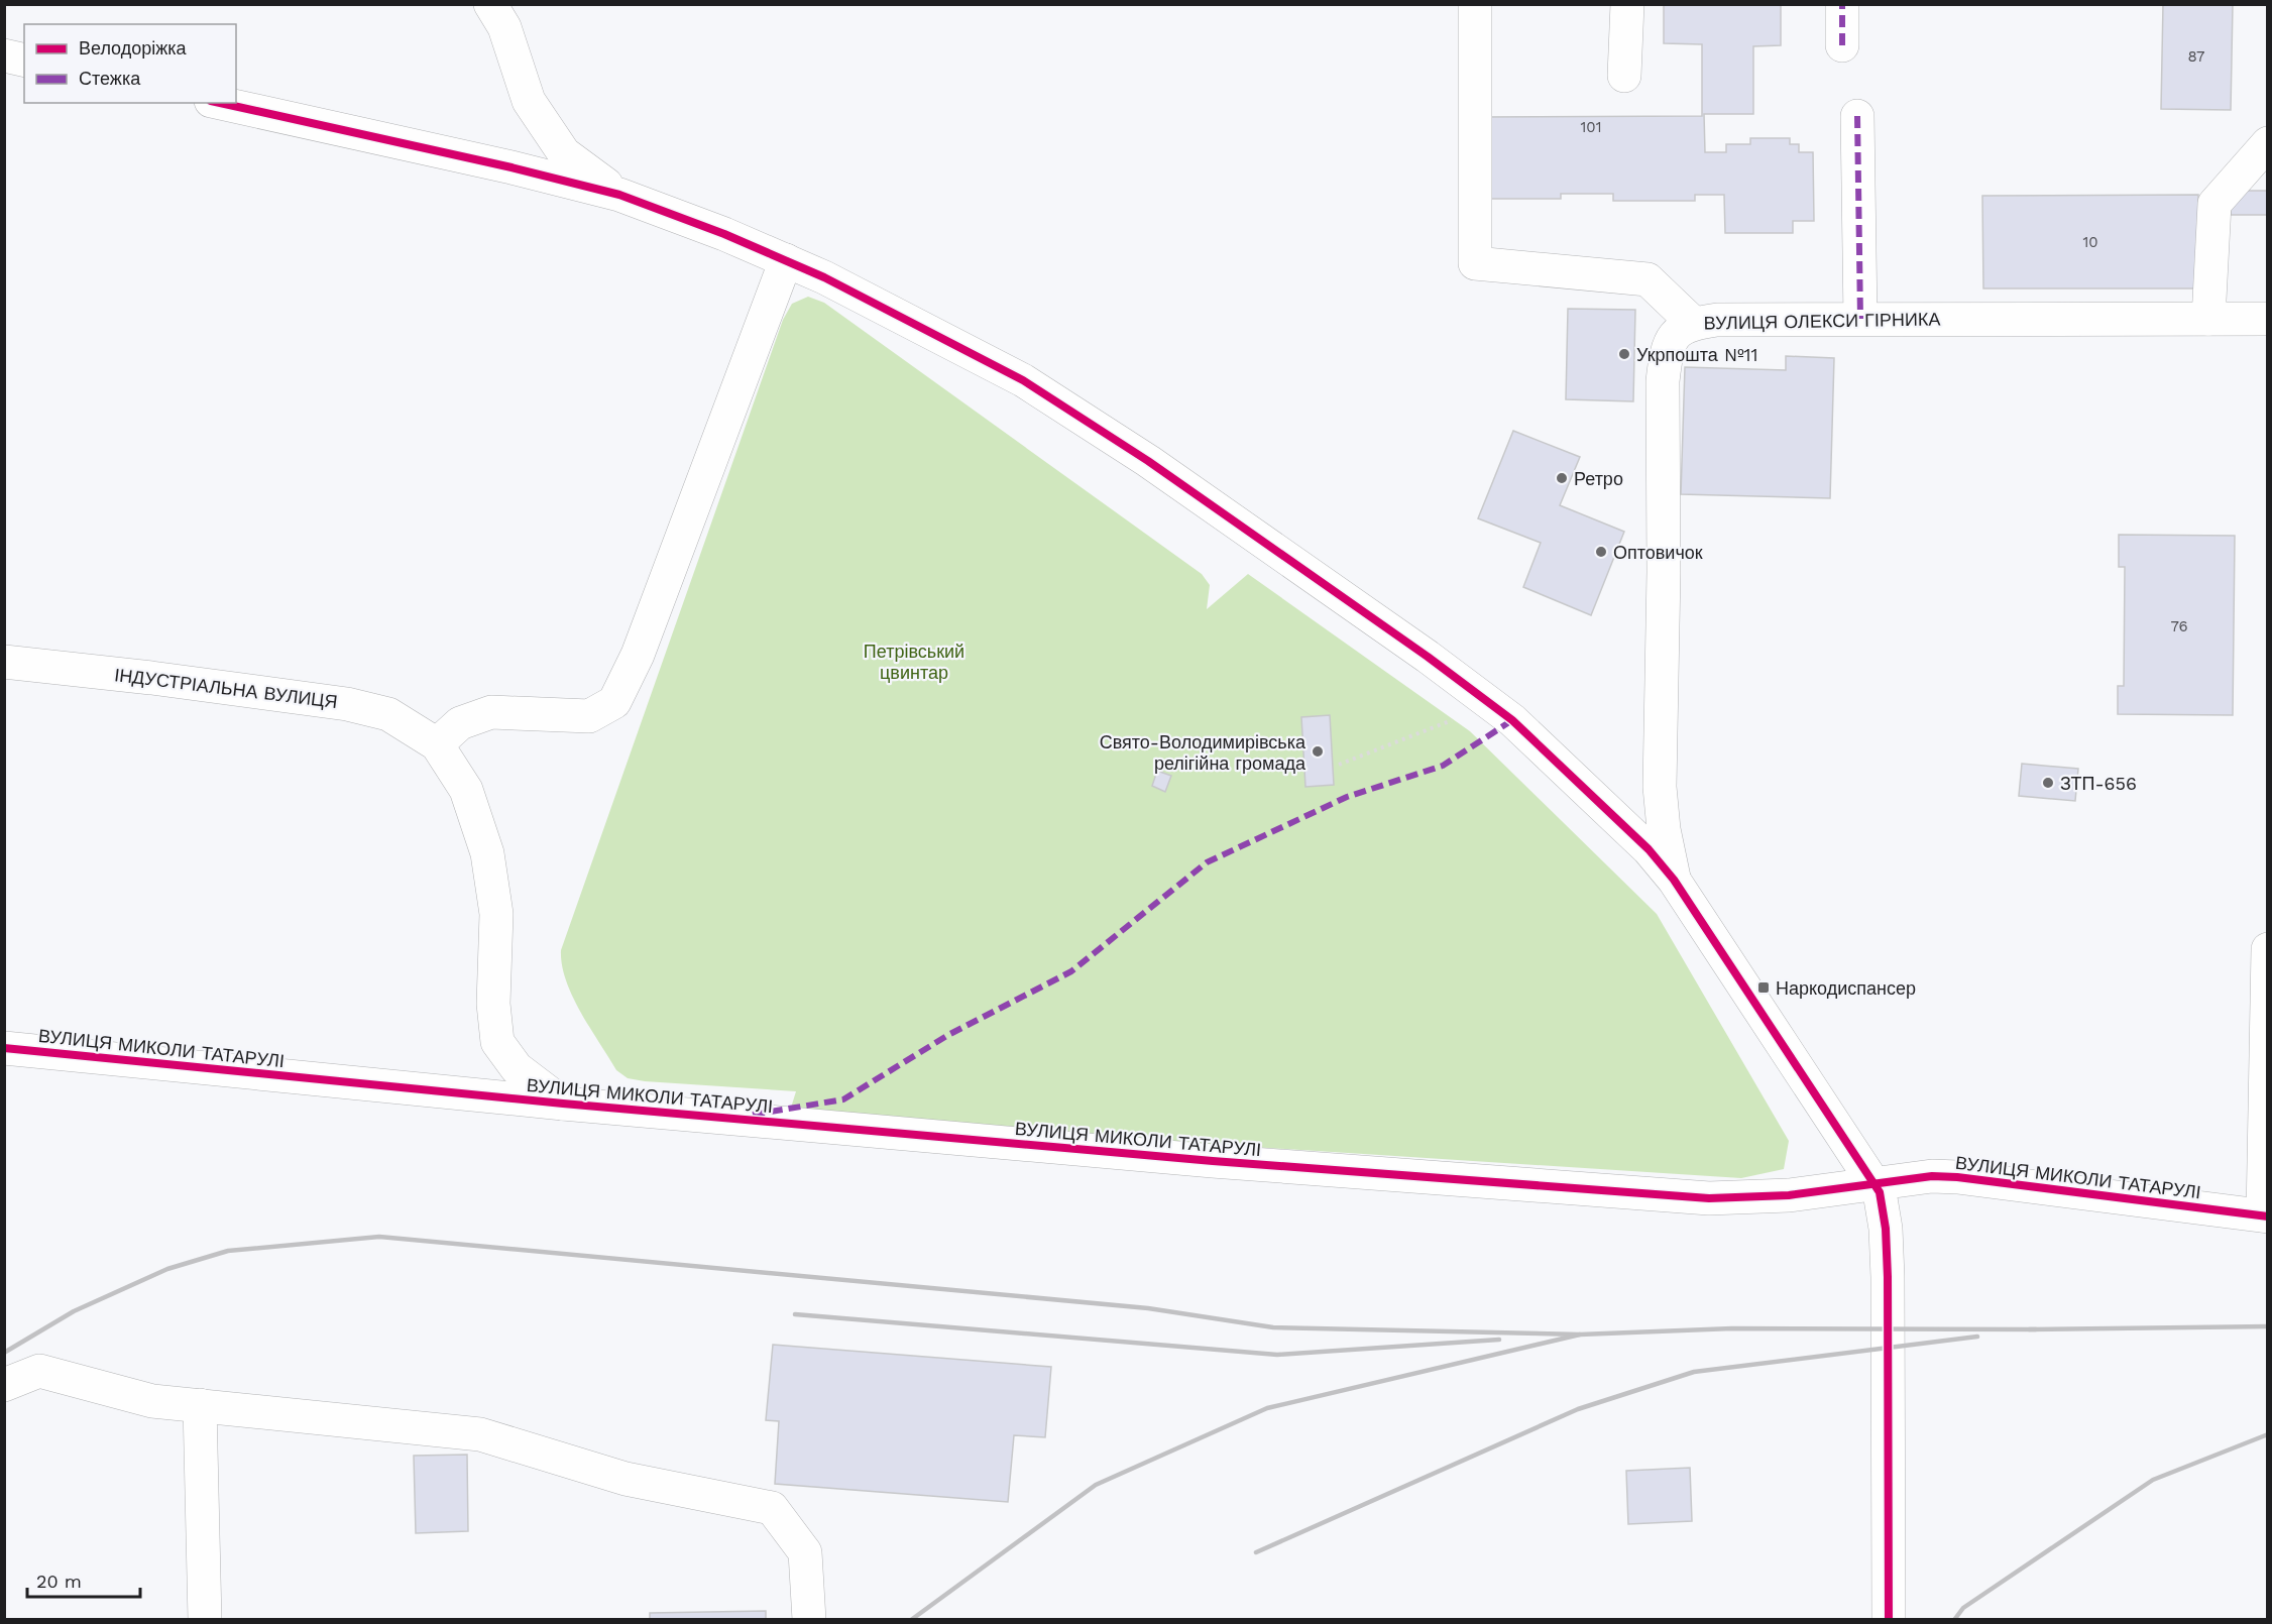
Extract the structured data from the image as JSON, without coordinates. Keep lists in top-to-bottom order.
{
  "streets": {
    "street": ["ВУЛИЦЯ ОЛЕКСИ ГІРНИКА", "ІНДУСТРІАЛЬНА ВУЛИЦЯ", "ВУЛИЦЯ МИКОЛИ ТАТАРУЛІ"]
  },
  "parks": ["Петрівський цвинтар"],
  "places": {
    "other": [
      "Укрпошта №11",
      "Ретро",
      "Оптовичок",
      "Свято-Володимирівська релігійна громада",
      "ЗТП-656"
    ],
    "transit": ["Наркодиспансер"]
  },
  "house_numbers": [
    "87",
    "101",
    "10",
    "76"
  ],
  "legend": ["Велодоріжка", "Стежка"],
  "scale_bar": "20 m"
}
